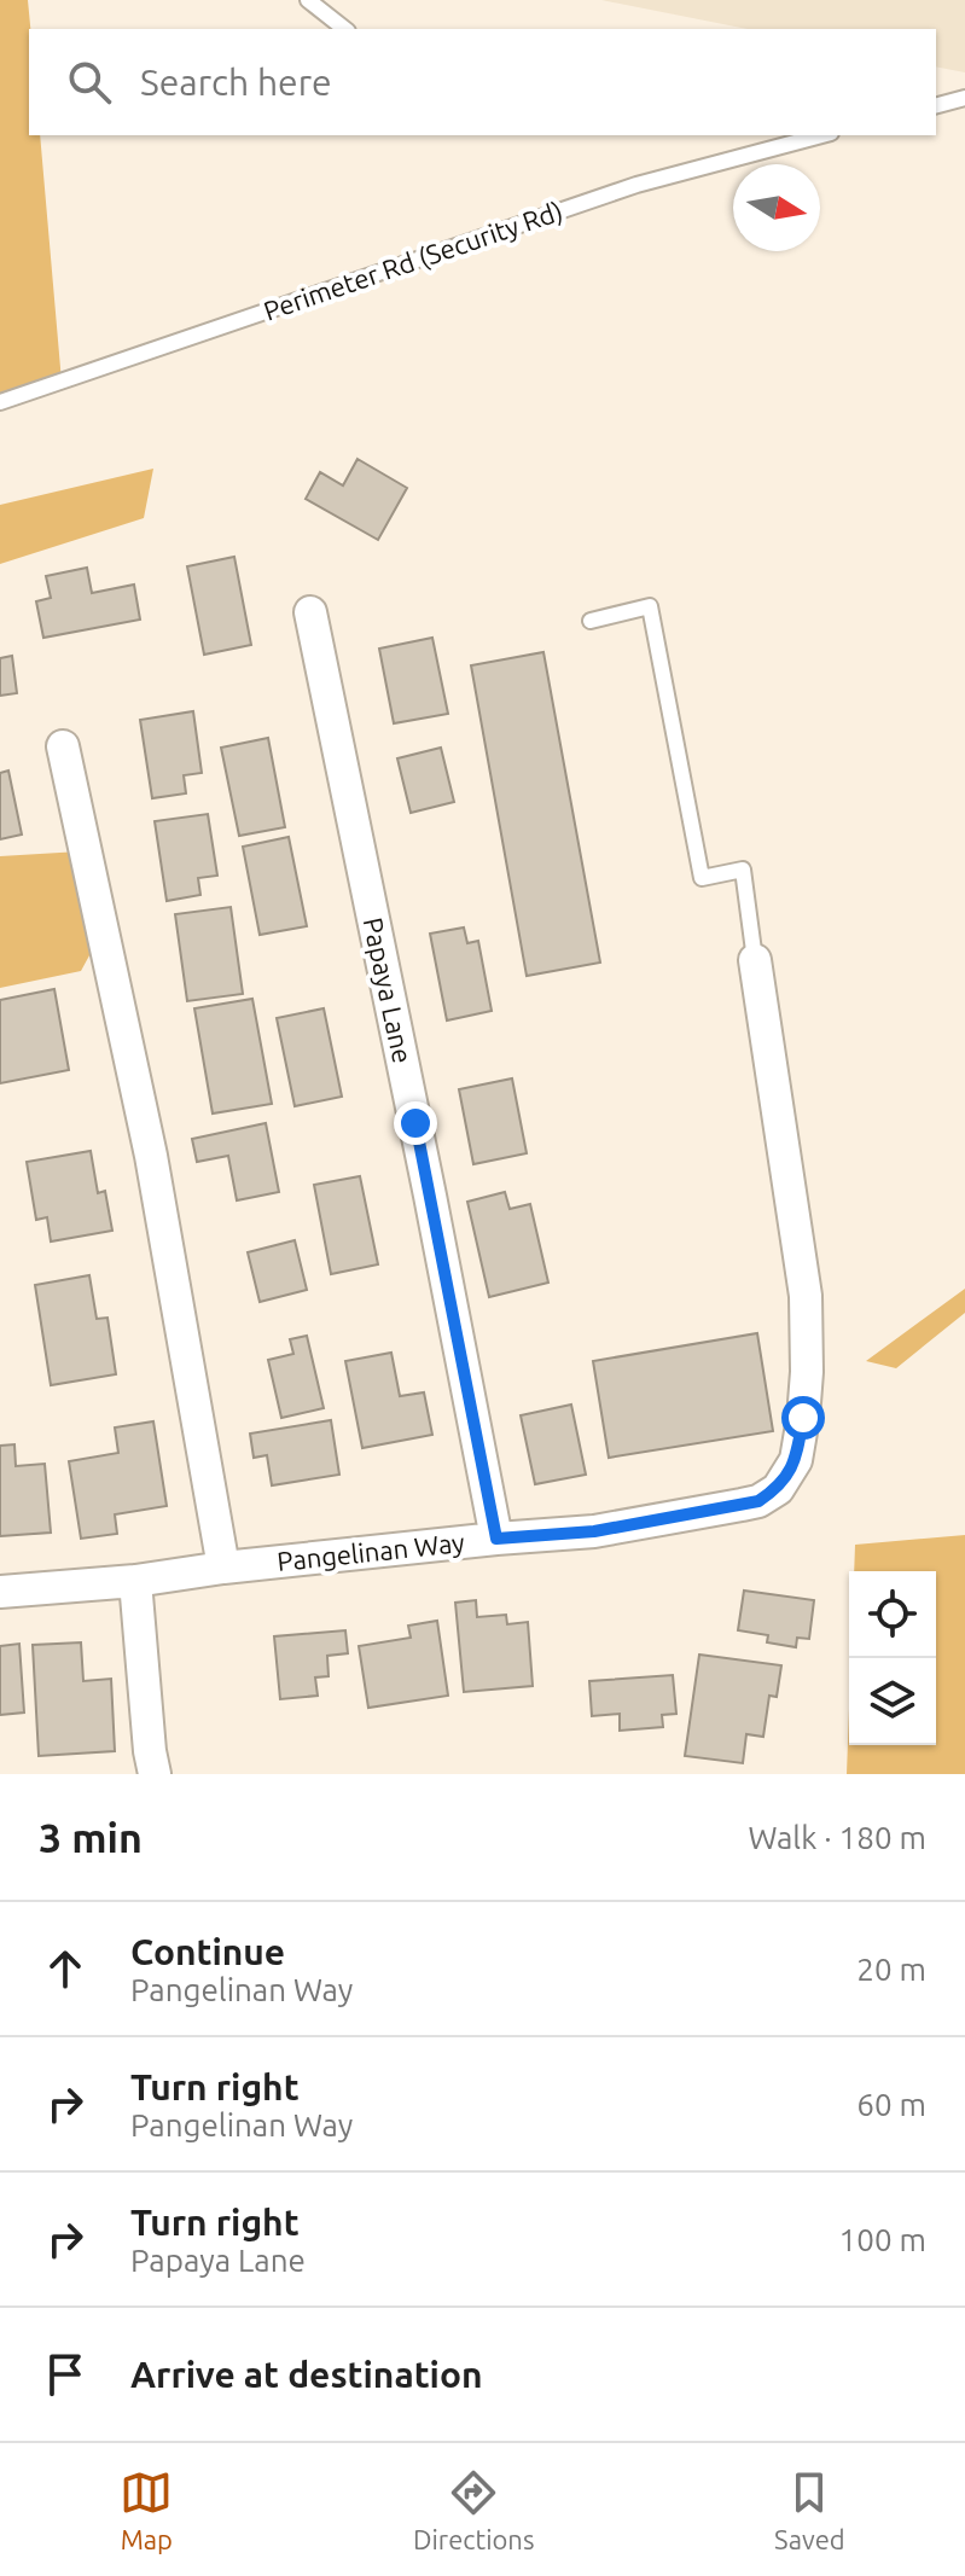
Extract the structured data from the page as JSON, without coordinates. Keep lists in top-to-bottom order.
{
  "streets": {
    "street": ["Papaya Lane", "Pangelinan Way"],
    "lane": ["Perimeter Rd (Security Rd)"]
  },
  "crossings": [
    ["Papaya Lane", "Pangelinan Way"]
  ],
  "north": "right",
  "page": {
    "search": "Search here",
    "heading": ["3 min", "Walk · 180 m"],
    "list": [
      ["Continue", "Pangelinan Way", "20 m"],
      ["Turn right", "Pangelinan Way", "60 m"],
      ["Turn right", "Papaya Lane", "100 m"],
      "Arrive at destination"
    ],
    "nav": ["Map", "Directions", "Saved"]
  }
}
